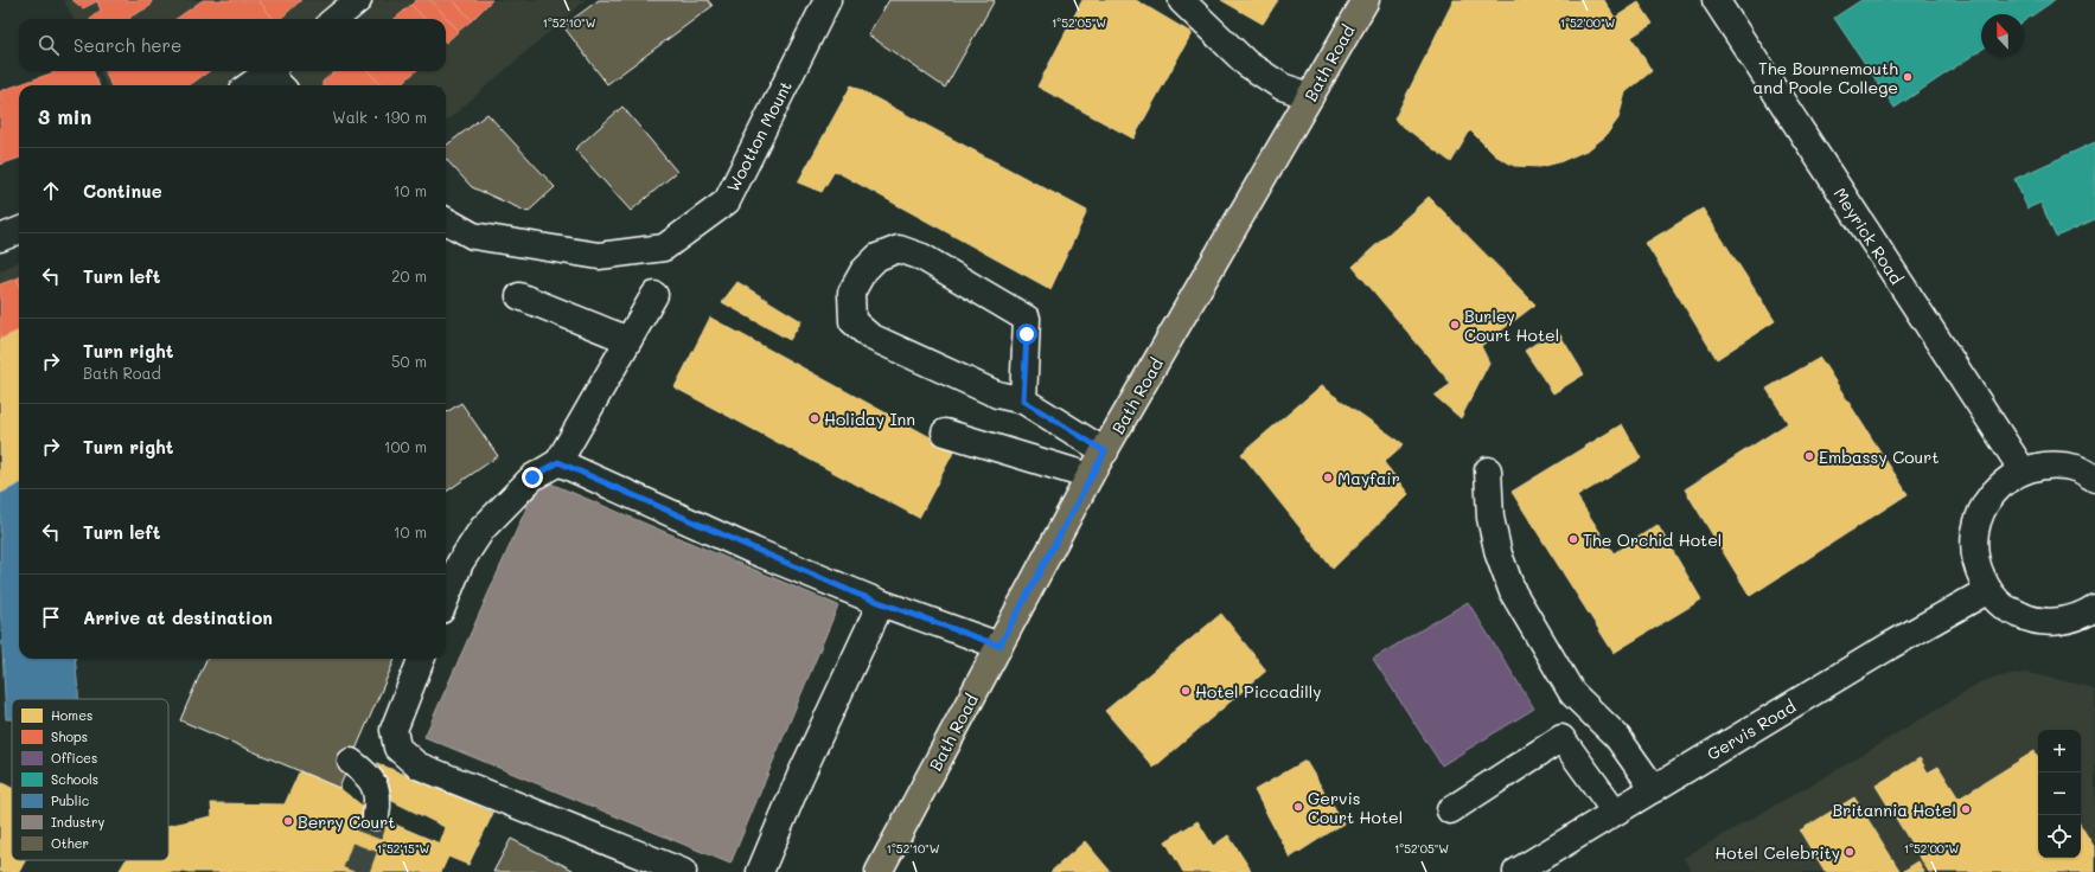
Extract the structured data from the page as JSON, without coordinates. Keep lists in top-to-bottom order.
{
  "streets": {
    "main road": ["Bath Road"],
    "street": ["Wootton Mount", "Meyrick Road", "Gervis Road"]
  },
  "places": [
    "The Bournemouth and Poole College",
    "Burley Court Hotel",
    "Holiday Inn",
    "Embassy Court",
    "Mayfair",
    "The Orchid Hotel",
    "Hotel Piccadilly",
    "Gervis Court Hotel",
    "Britannia Hotel",
    "Berry Court",
    "Hotel Celebrity"
  ],
  "legend": [
    "Homes",
    "Shops",
    "Offices",
    "Schools",
    "Public",
    "Industry",
    "Other"
  ],
  "north": "top",
  "page": {
    "search": "Search here",
    "heading": ["3 min", "Walk · 190 m"],
    "list": [
      ["Continue", "10 m"],
      ["Turn left", "20 m"],
      ["Turn right", "Bath Road", "50 m"],
      ["Turn right", "100 m"],
      ["Turn left", "10 m"],
      "Arrive at destination"
    ],
    "map_buttons": ["+", "−"]
  },
  "coordinates": [
    "1°52'10\"W",
    "1°52'05\"W",
    "1°52'00\"W",
    "1°52'15\"W"
  ]
}
